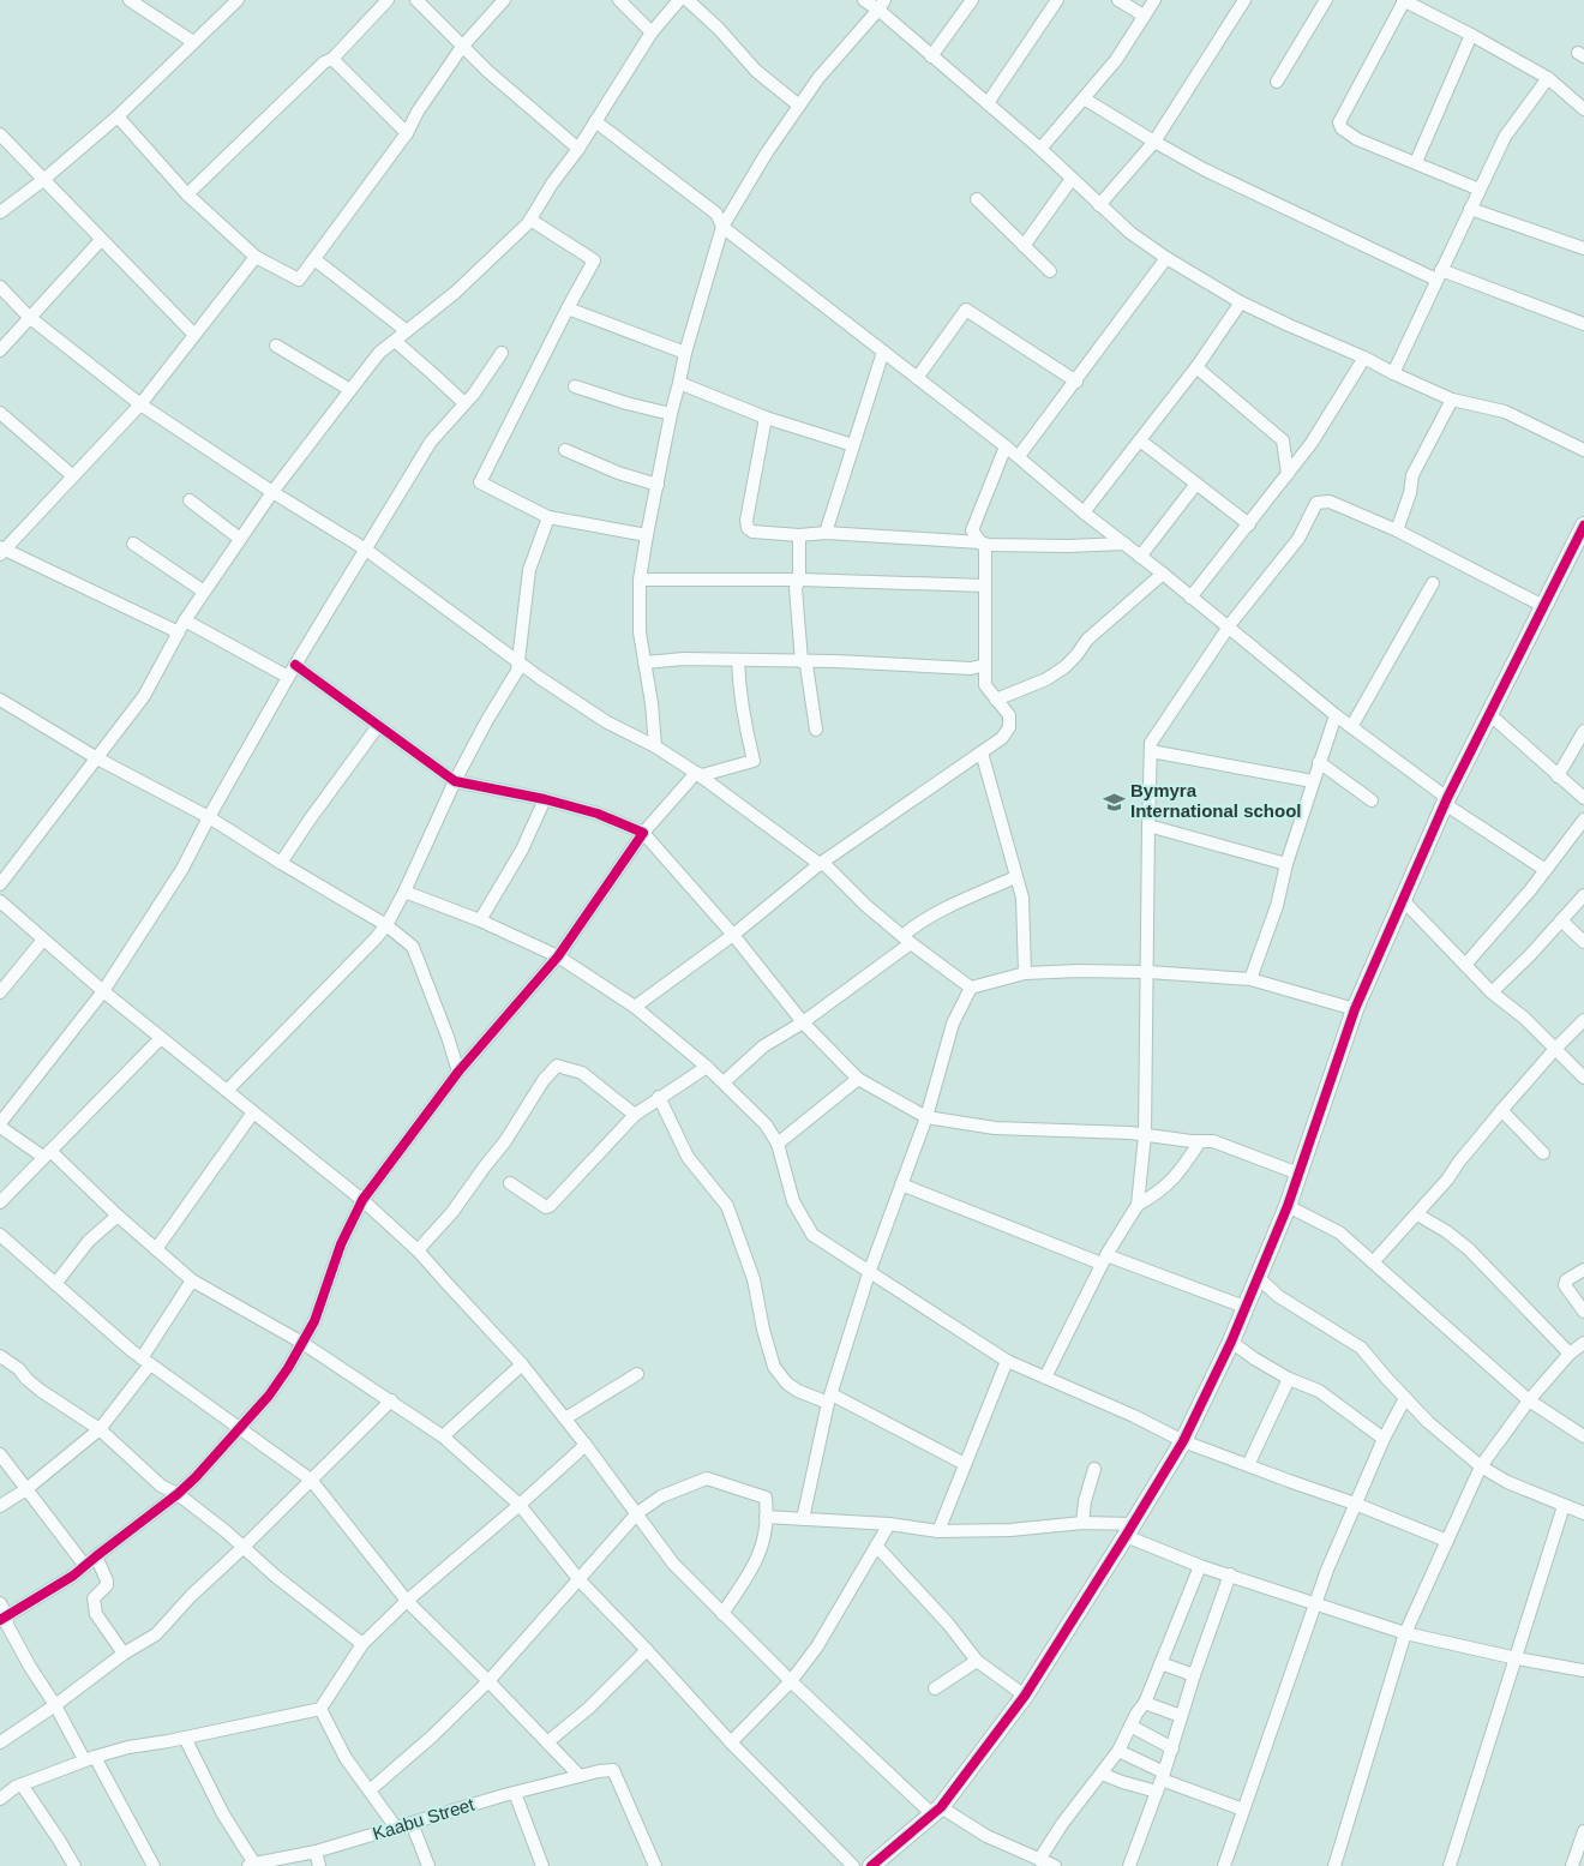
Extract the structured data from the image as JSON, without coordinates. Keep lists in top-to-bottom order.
{
  "streets": {
    "street": ["Kaabu Street"]
  },
  "places": {
    "school or university": ["Bymyra International school"]
  }
}
